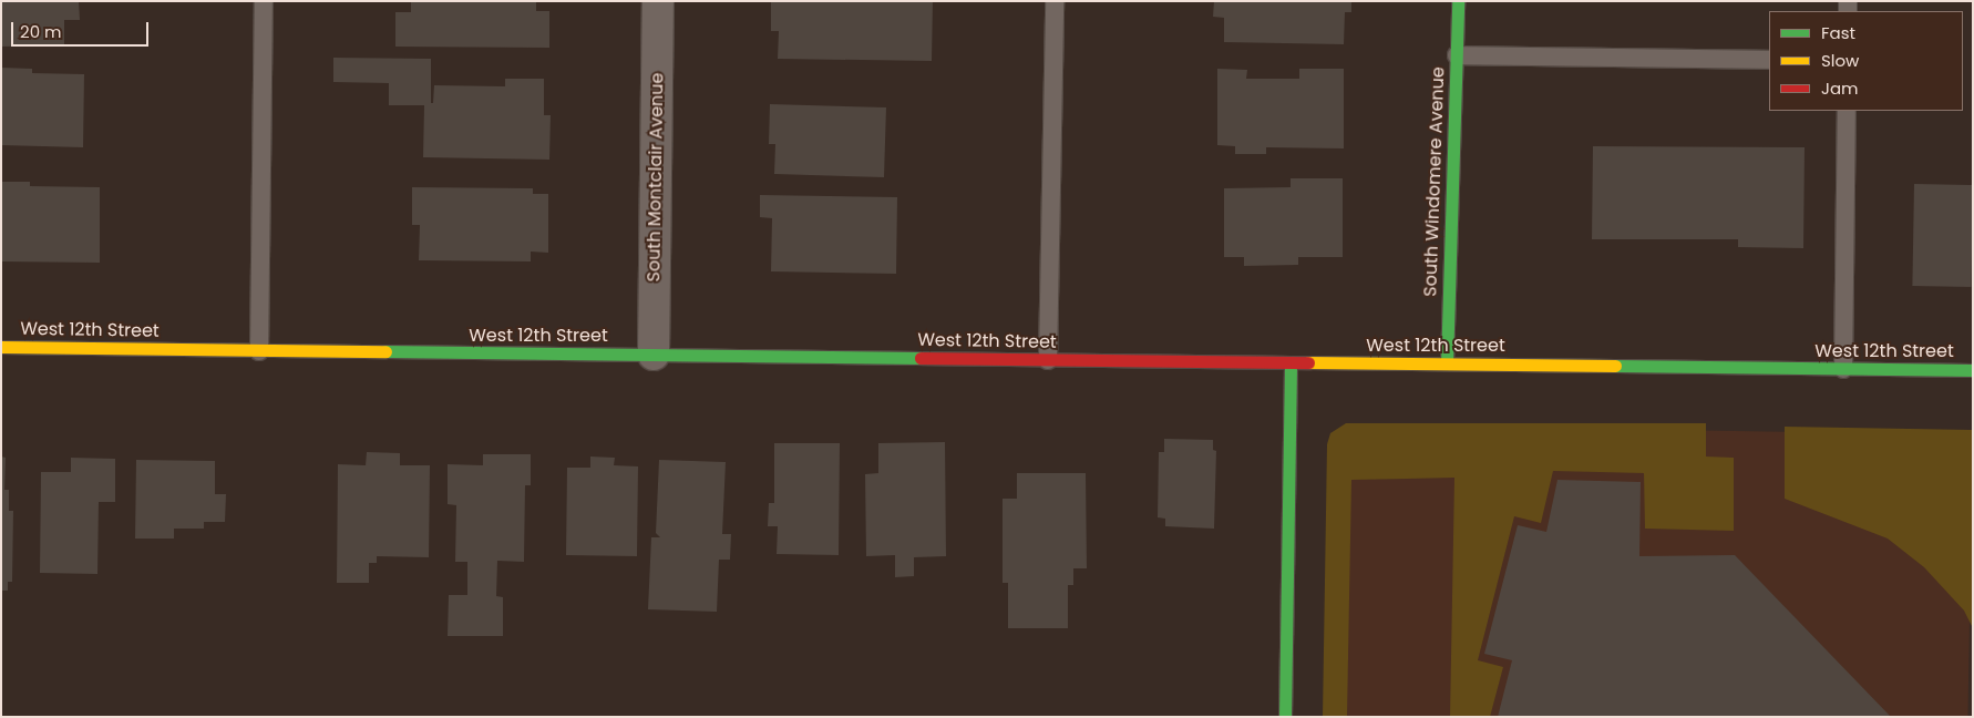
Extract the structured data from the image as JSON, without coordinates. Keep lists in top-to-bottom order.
{
  "streets": {
    "street": ["South Montclair Avenue", "South Windomere Avenue", "West 12th Street"]
  },
  "crossings": [
    ["South Montclair Avenue", "West 12th Street"],
    ["South Windomere Avenue", "West 12th Street"]
  ],
  "legend": ["Fast", "Slow", "Jam"],
  "scale_bar": "20 m"
}
